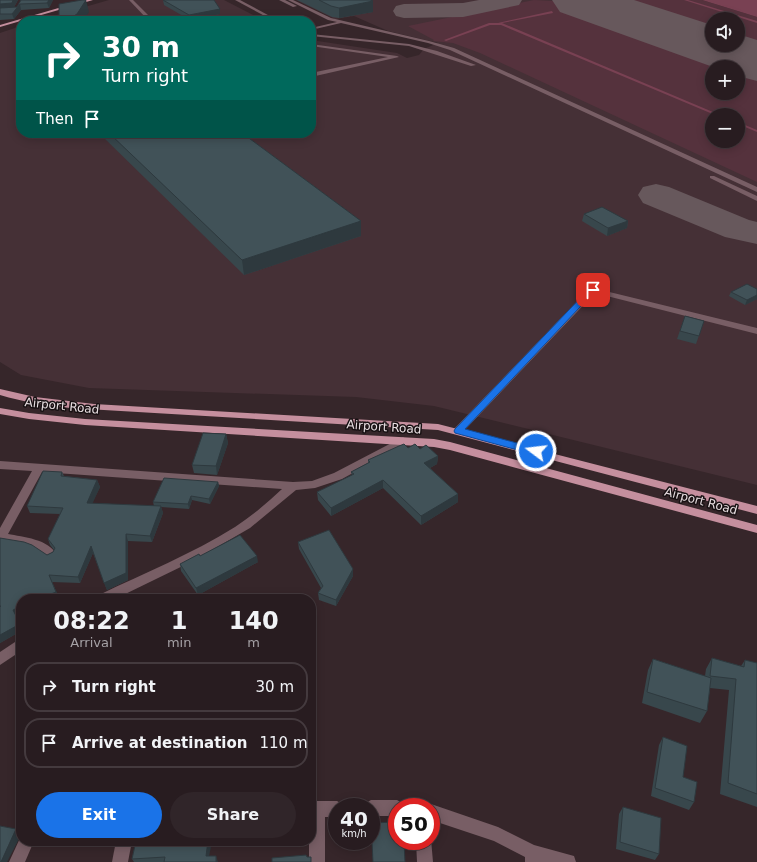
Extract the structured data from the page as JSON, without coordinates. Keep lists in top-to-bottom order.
{
  "streets": {
    "main road": ["Airport Road"]
  },
  "page": {
    "map_buttons": ["+", "−"],
    "turn": ["30 m", "Turn right"],
    "then": "Then",
    "eta": [
      "08:22",
      "Arrival",
      "1",
      "min",
      "140",
      "m"
    ],
    "list": [
      {
        "name": "Turn right",
        "value": "30 m"
      },
      {
        "name": "Arrive at destination",
        "value": "110 m"
      }
    ],
    "buttons": ["Exit", "Share"],
    "speed": "40 km/h",
    "limit": "50"
  }
}
